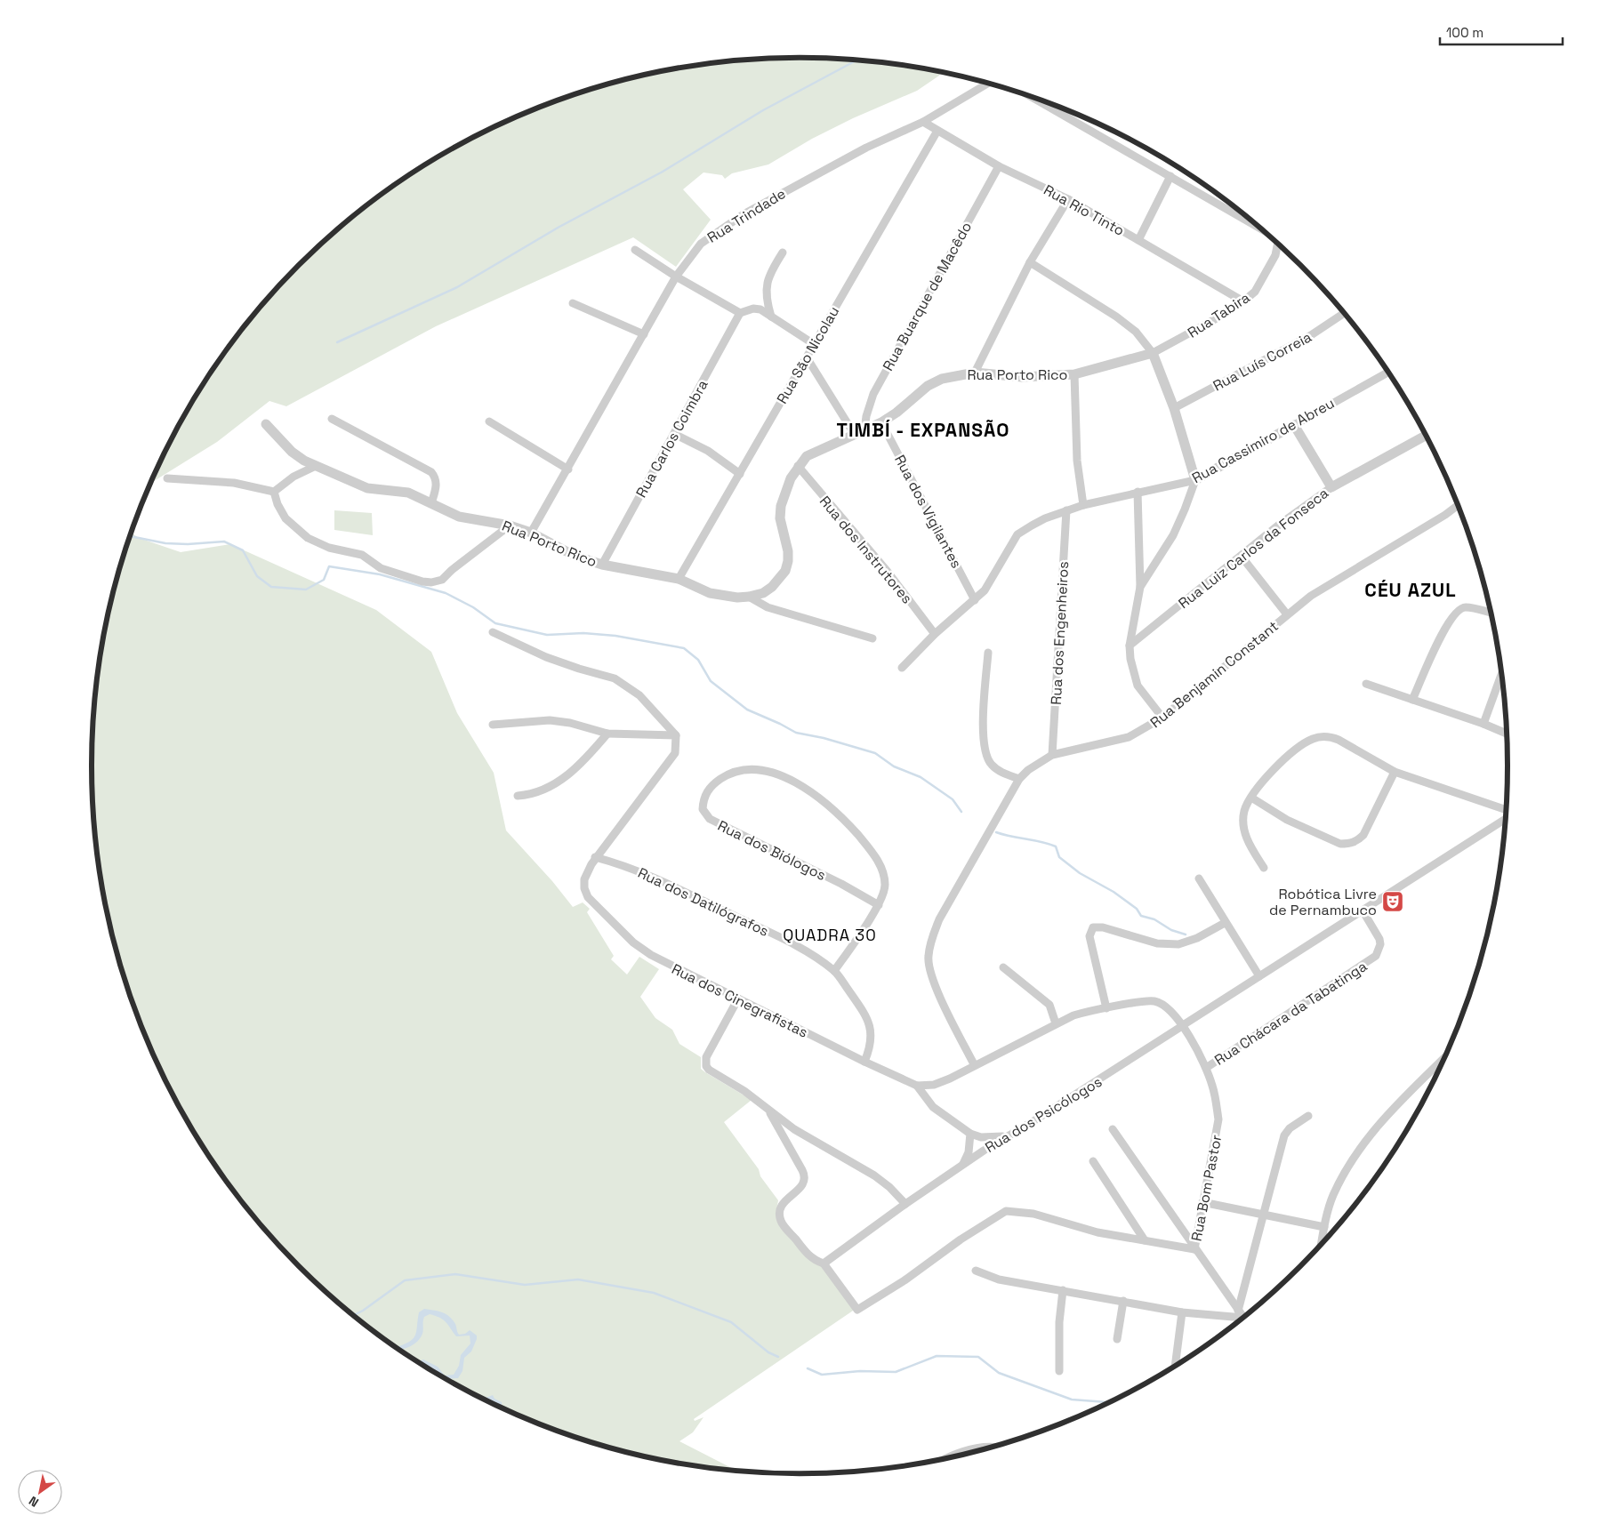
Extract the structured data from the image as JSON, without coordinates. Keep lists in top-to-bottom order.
{
  "streets": {
    "street": [
      "Rua Rio Tinto",
      "Rua Trindade",
      "Rua Buarque de Macêdo",
      "Rua Tabira",
      "Rua São Nicolau",
      "Rua Luís Correia",
      "Rua Porto Rico",
      "Rua Carlos Coimbra",
      "Rua Cassimiro de Abreu",
      "Rua dos Vigilantes",
      "Rua Luiz Carlos da Fonseca",
      "Rua dos Instrutores",
      "Rua dos Engenheiros",
      "Rua Benjamin Constant",
      "Rua dos Biólogos",
      "Rua dos Datilógrafos",
      "Rua dos Cinegrafistas",
      "Rua Chácara da Tabatinga",
      "Rua dos Psicólogos",
      "Rua Bom Pastor"
    ]
  },
  "crossings": [
    ["Rua Rio Tinto", "Rua Trindade"],
    ["Rua Rio Tinto", "Rua Buarque de Macêdo"],
    ["Rua Rio Tinto", "Rua Tabira"],
    ["Rua Rio Tinto", "Rua São Nicolau"],
    ["Rua Trindade", "Rua Porto Rico"],
    ["Rua Buarque de Macêdo", "Rua Porto Rico"],
    ["Rua Tabira", "Rua Porto Rico"],
    ["Rua São Nicolau", "Rua Porto Rico"],
    ["Rua Porto Rico", "Rua Carlos Coimbra"],
    ["Rua Porto Rico", "Rua dos Vigilantes"],
    ["Rua Porto Rico", "Rua dos Instrutores"],
    ["Rua Cassimiro de Abreu", "Rua dos Vigilantes"],
    ["Rua Cassimiro de Abreu", "Rua dos Instrutores"],
    ["Rua Cassimiro de Abreu", "Rua dos Engenheiros"],
    ["Rua dos Engenheiros", "Rua Benjamin Constant"],
    ["Rua dos Biólogos", "Rua dos Datilógrafos"],
    ["Rua dos Datilógrafos", "Rua dos Cinegrafistas"],
    ["Rua Chácara da Tabatinga", "Rua dos Psicólogos"],
    ["Rua Chácara da Tabatinga", "Rua Bom Pastor"],
    ["Rua dos Psicólogos", "Rua Bom Pastor"]
  ],
  "districts": ["TIMBÍ - EXPANSÃO", "CÉU AZUL", "QUADRA 30"],
  "places": {
    "theatre": ["Robótica Livre de Pernambuco"]
  },
  "scale_bar": "100 m",
  "north": "bottom left"
}
